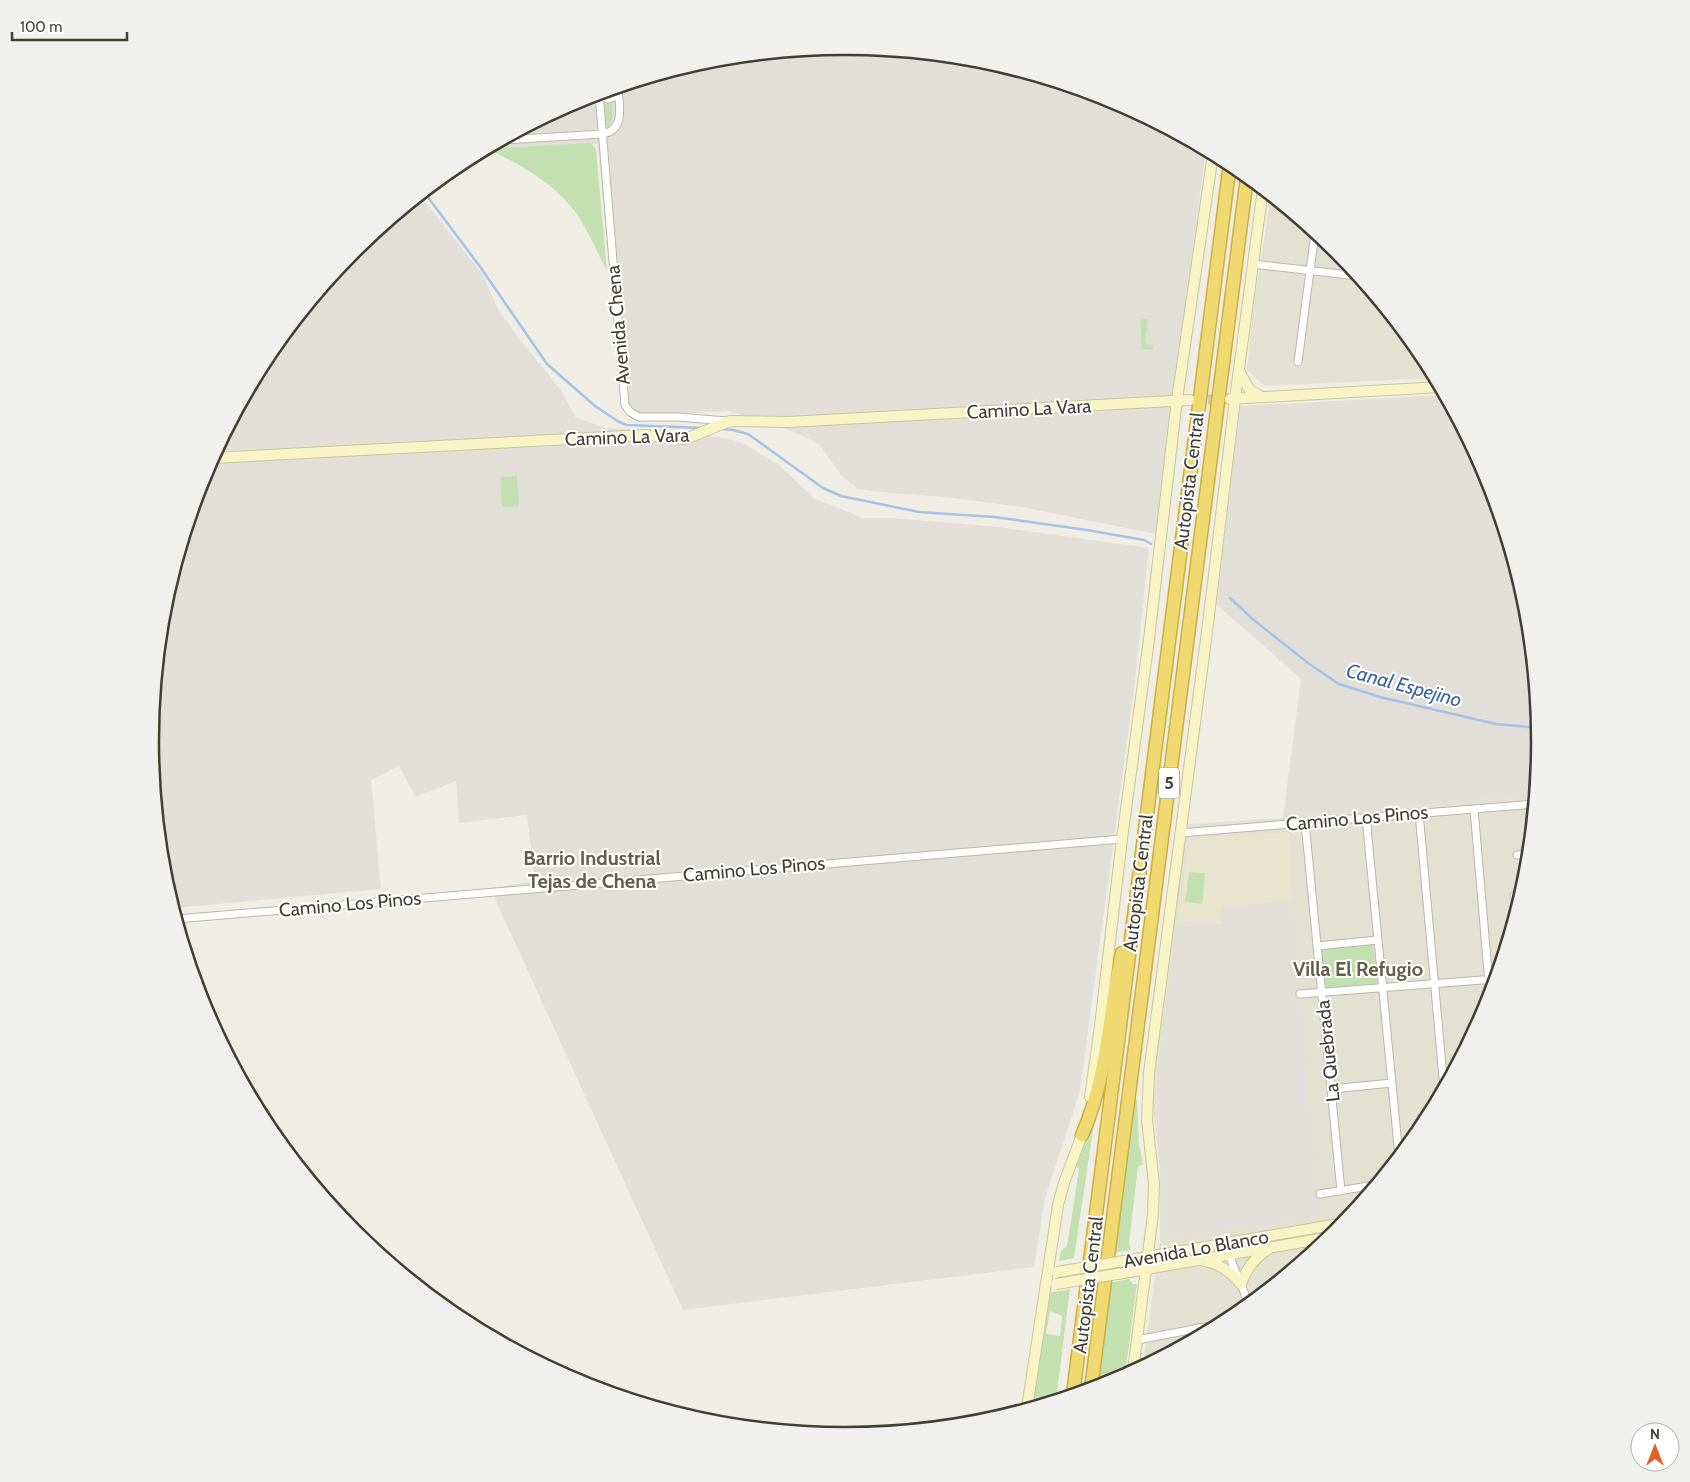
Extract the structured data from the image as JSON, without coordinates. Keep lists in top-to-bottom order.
{
  "streets": {
    "highway": ["Autopista Central", "5"],
    "street": [
      "Avenida Chena",
      "Camino La Vara",
      "Camino Los Pinos",
      "La Quebrada",
      "Avenida Lo Blanco"
    ]
  },
  "crossings": [
    ["Avenida Chena", "Camino La Vara"],
    ["Camino Los Pinos", "La Quebrada"]
  ],
  "districts": ["Barrio Industrial Tejas de Chena", "Villa El Refugio"],
  "water": ["Canal Espejino"],
  "scale_bar": "100 m",
  "north": "top"
}
